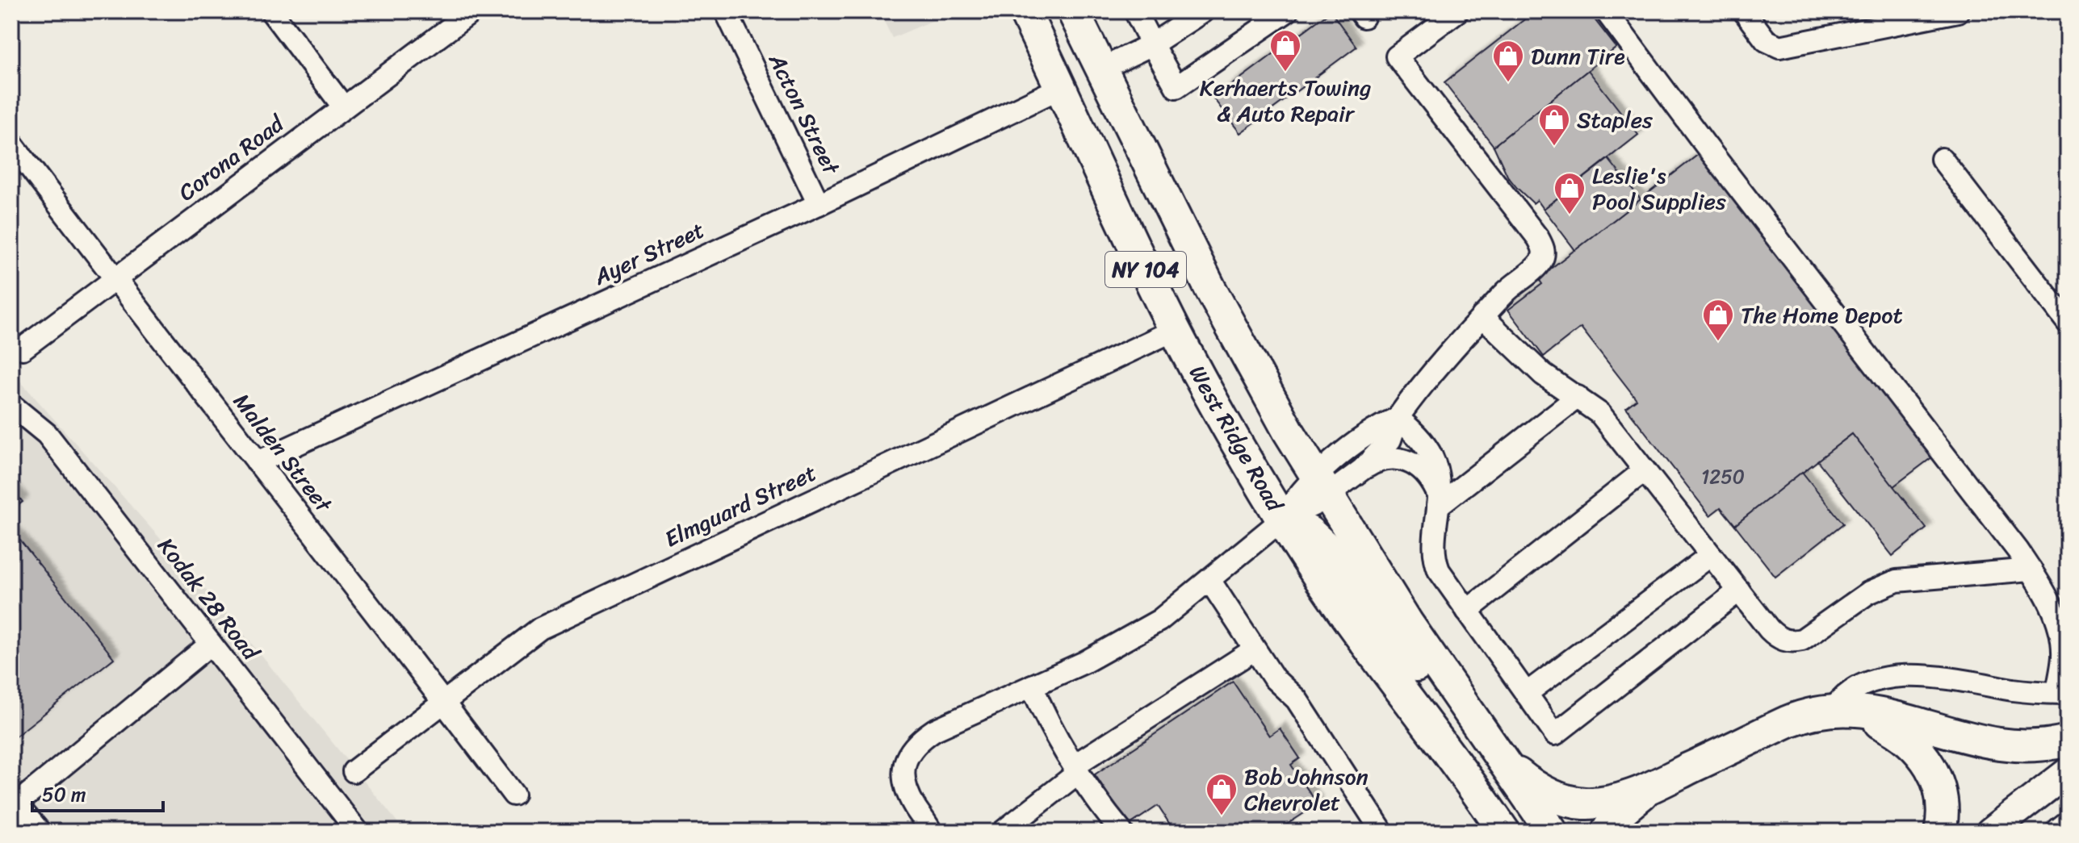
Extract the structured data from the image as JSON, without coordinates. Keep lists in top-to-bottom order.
{
  "streets": {
    "highway": ["NY 104", "West Ridge Road"],
    "street": [
      "Acton Street",
      "Corona Road",
      "Ayer Street",
      "Malden Street",
      "Elmguard Street",
      "Kodak 28 Road"
    ]
  },
  "crossings": [
    ["Acton Street", "Ayer Street"],
    ["Corona Road", "Malden Street"],
    ["Ayer Street", "West Ridge Road"],
    ["Ayer Street", "Malden Street"],
    ["West Ridge Road", "Elmguard Street"],
    ["Malden Street", "Elmguard Street"]
  ],
  "places": {
    "shop": [
      "Kerhaerts Towing & Auto Repair",
      "Dunn Tire",
      "Staples",
      "Leslie's Pool Supplies",
      "The Home Depot",
      "Bob Johnson Chevrolet"
    ]
  },
  "house_numbers": ["1250"],
  "scale_bar": "50 m"
}
